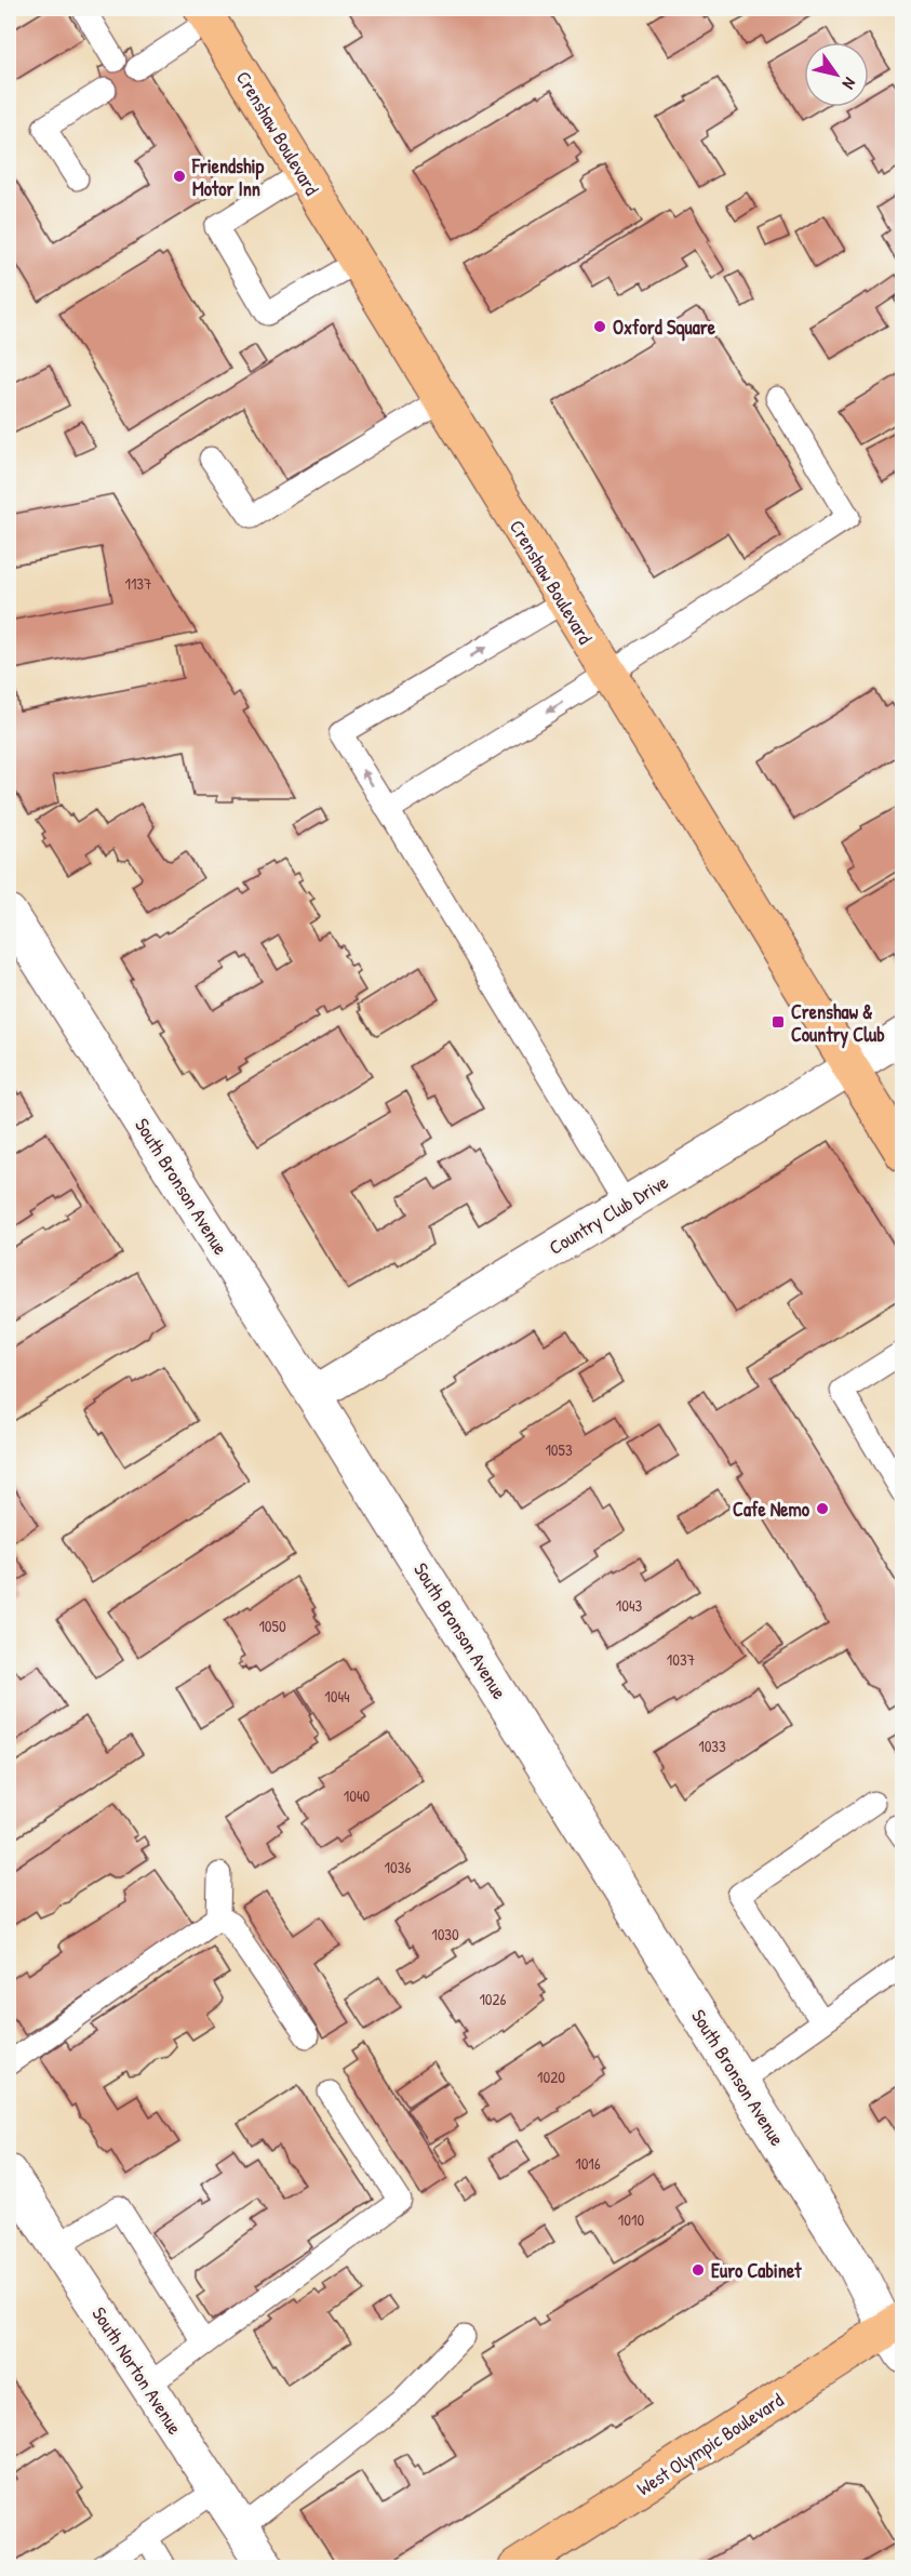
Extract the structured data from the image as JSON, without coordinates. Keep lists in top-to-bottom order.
{
  "streets": {
    "main road": ["Crenshaw Boulevard", "West Olympic Boulevard"],
    "street": ["South Bronson Avenue", "Country Club Drive", "South Norton Avenue"]
  },
  "crossings": [
    ["Crenshaw Boulevard", "Country Club Drive"],
    ["South Bronson Avenue", "Country Club Drive"],
    ["South Bronson Avenue", "West Olympic Boulevard"]
  ],
  "places": {
    "other": [
      "Friendship Motor Inn",
      "Oxford Square",
      "Cafe Nemo",
      "Euro Cabinet"
    ],
    "transit": ["Crenshaw & Country Club"]
  },
  "house_numbers": [
    "1137",
    "1053",
    "1043",
    "1050",
    "1037",
    "1044",
    "1033",
    "1040",
    "1036",
    "1030",
    "1026",
    "1020",
    "1016",
    "1010"
  ],
  "north": "bottom right"
}
